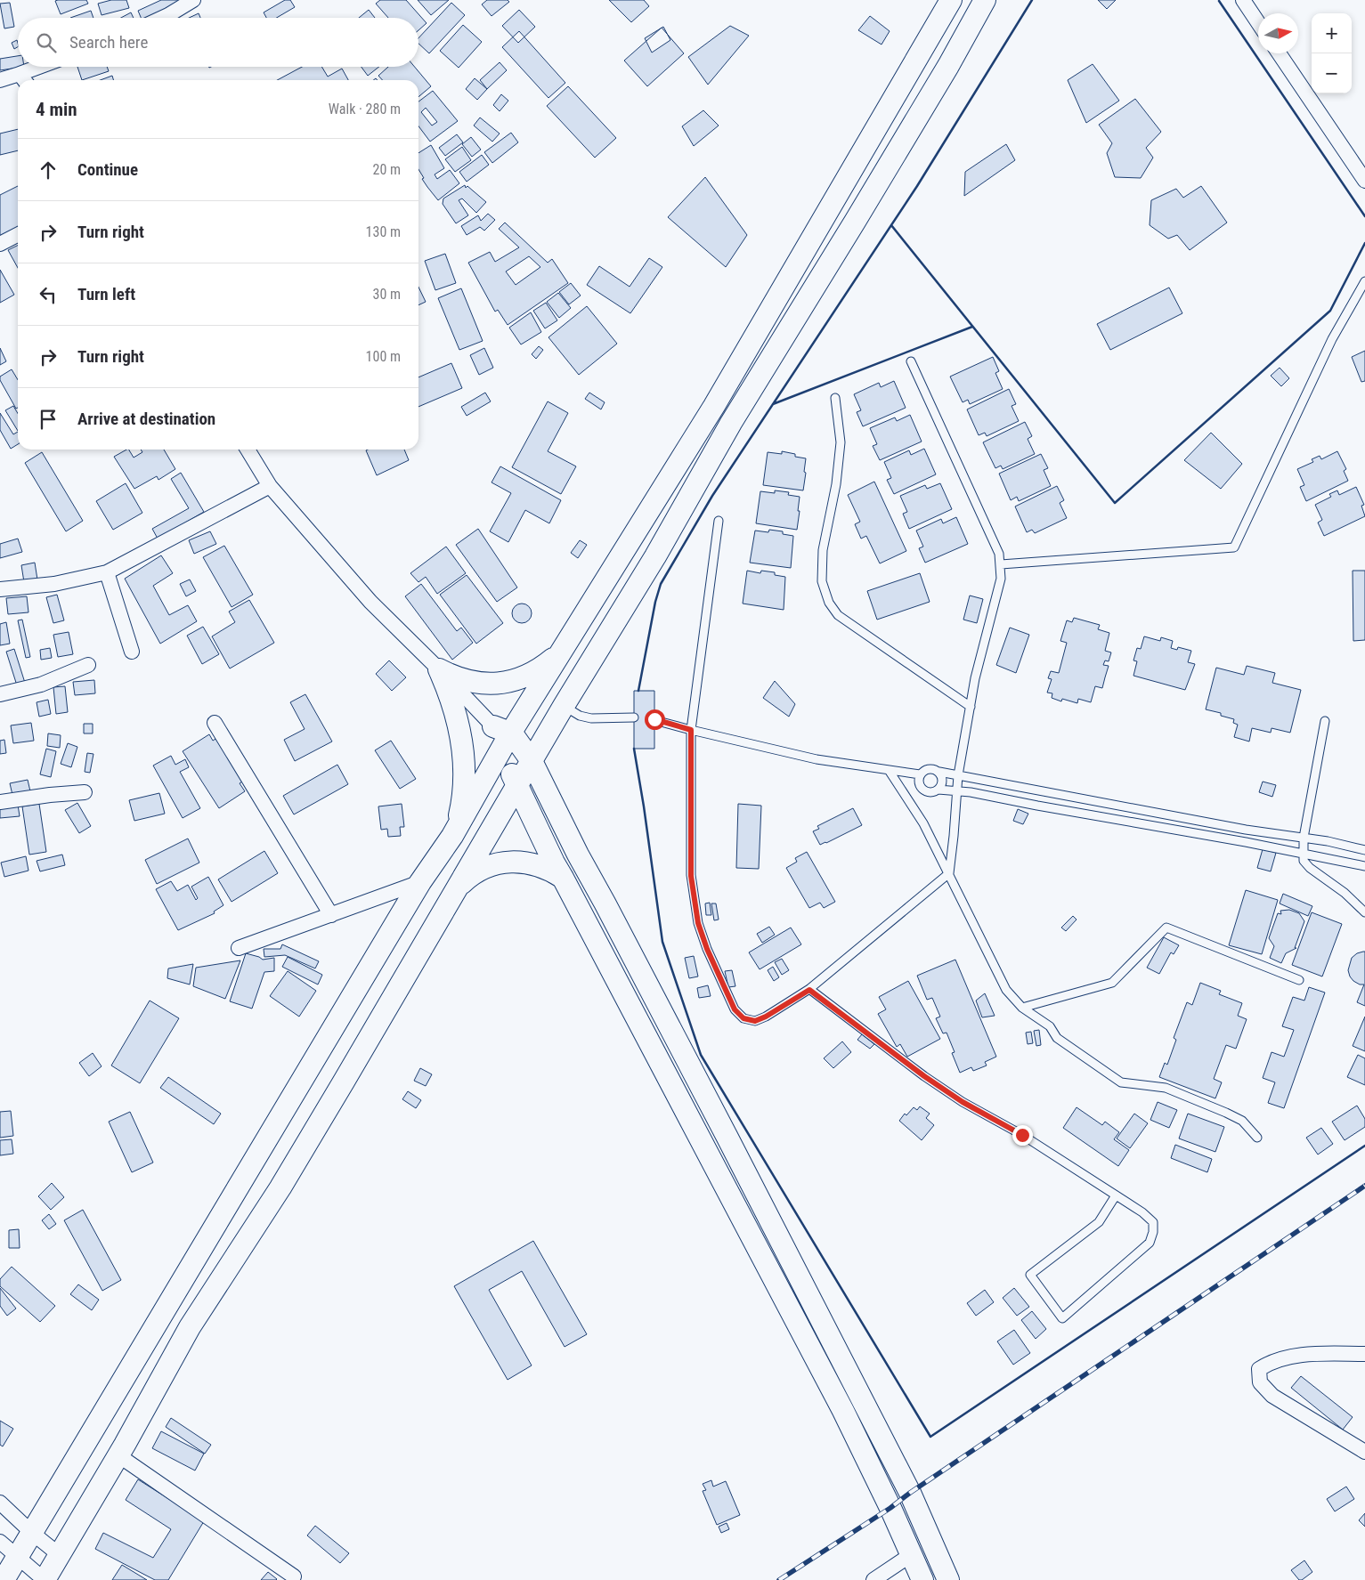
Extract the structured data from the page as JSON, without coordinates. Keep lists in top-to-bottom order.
{
  "north": "right",
  "page": {
    "map_buttons": ["+", "−"],
    "search": "Search here",
    "heading": ["4 min", "Walk · 280 m"],
    "list": [
      ["Continue", "20 m"],
      ["Turn right", "130 m"],
      ["Turn left", "30 m"],
      ["Turn right", "100 m"],
      "Arrive at destination"
    ]
  }
}
